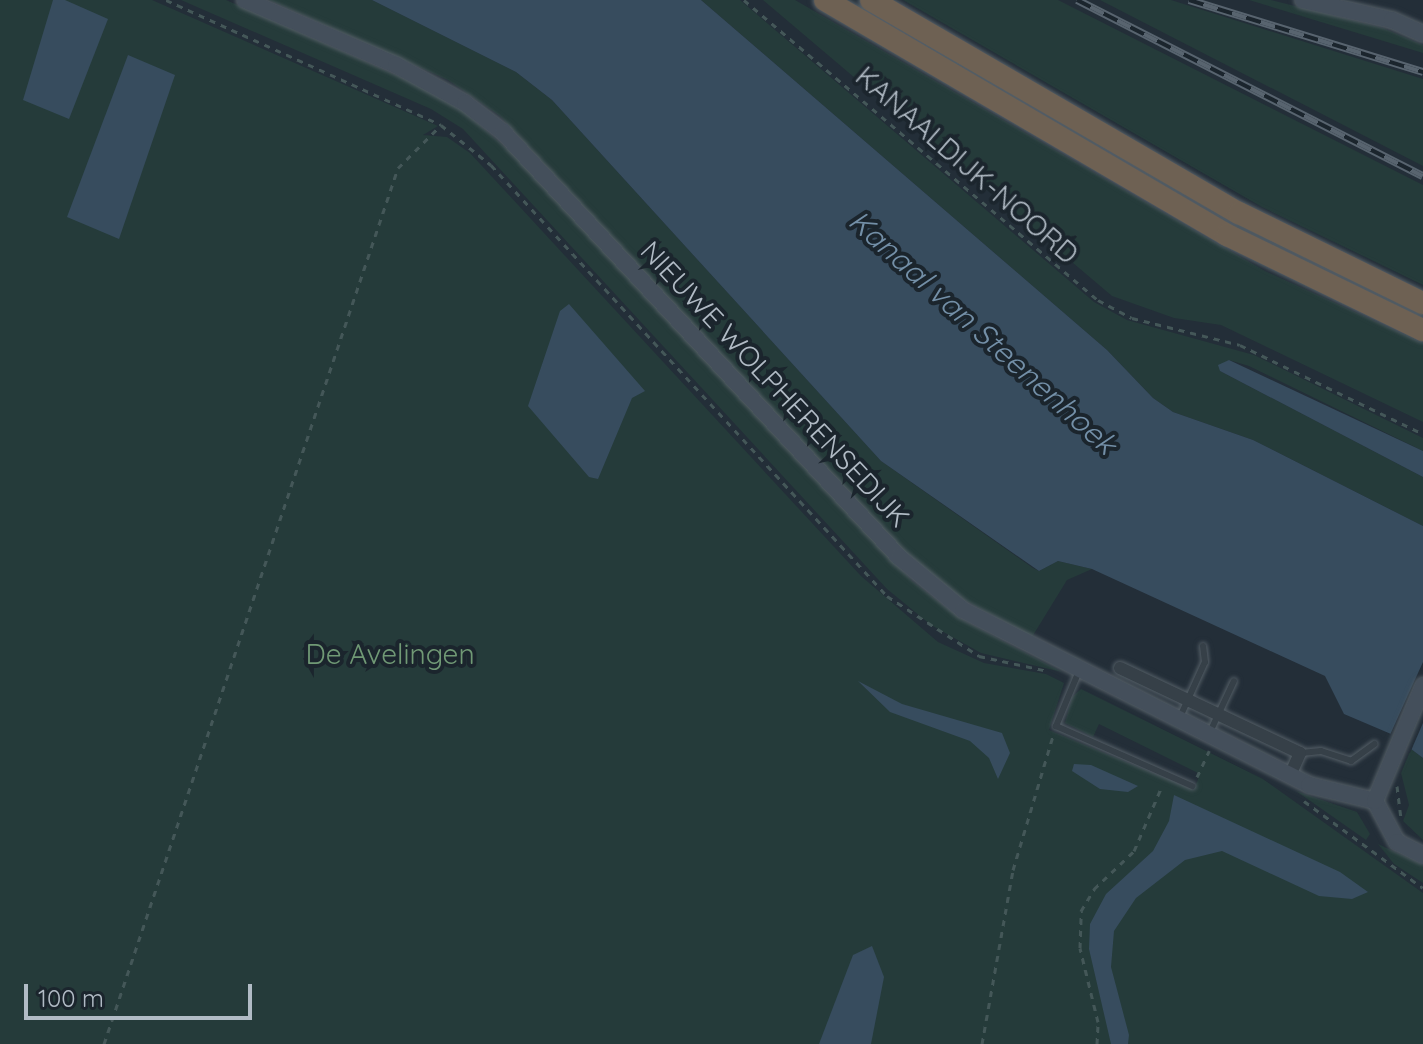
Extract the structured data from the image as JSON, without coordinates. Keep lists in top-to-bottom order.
{
  "streets": {
    "street": ["NIEUWE WOLPHERENSEDIJK"],
    "path": ["KANAALDIJK-NOORD"]
  },
  "water": ["Kanaal van Steenenhoek"],
  "parks": ["De Avelingen"],
  "scale_bar": "100 m"
}
